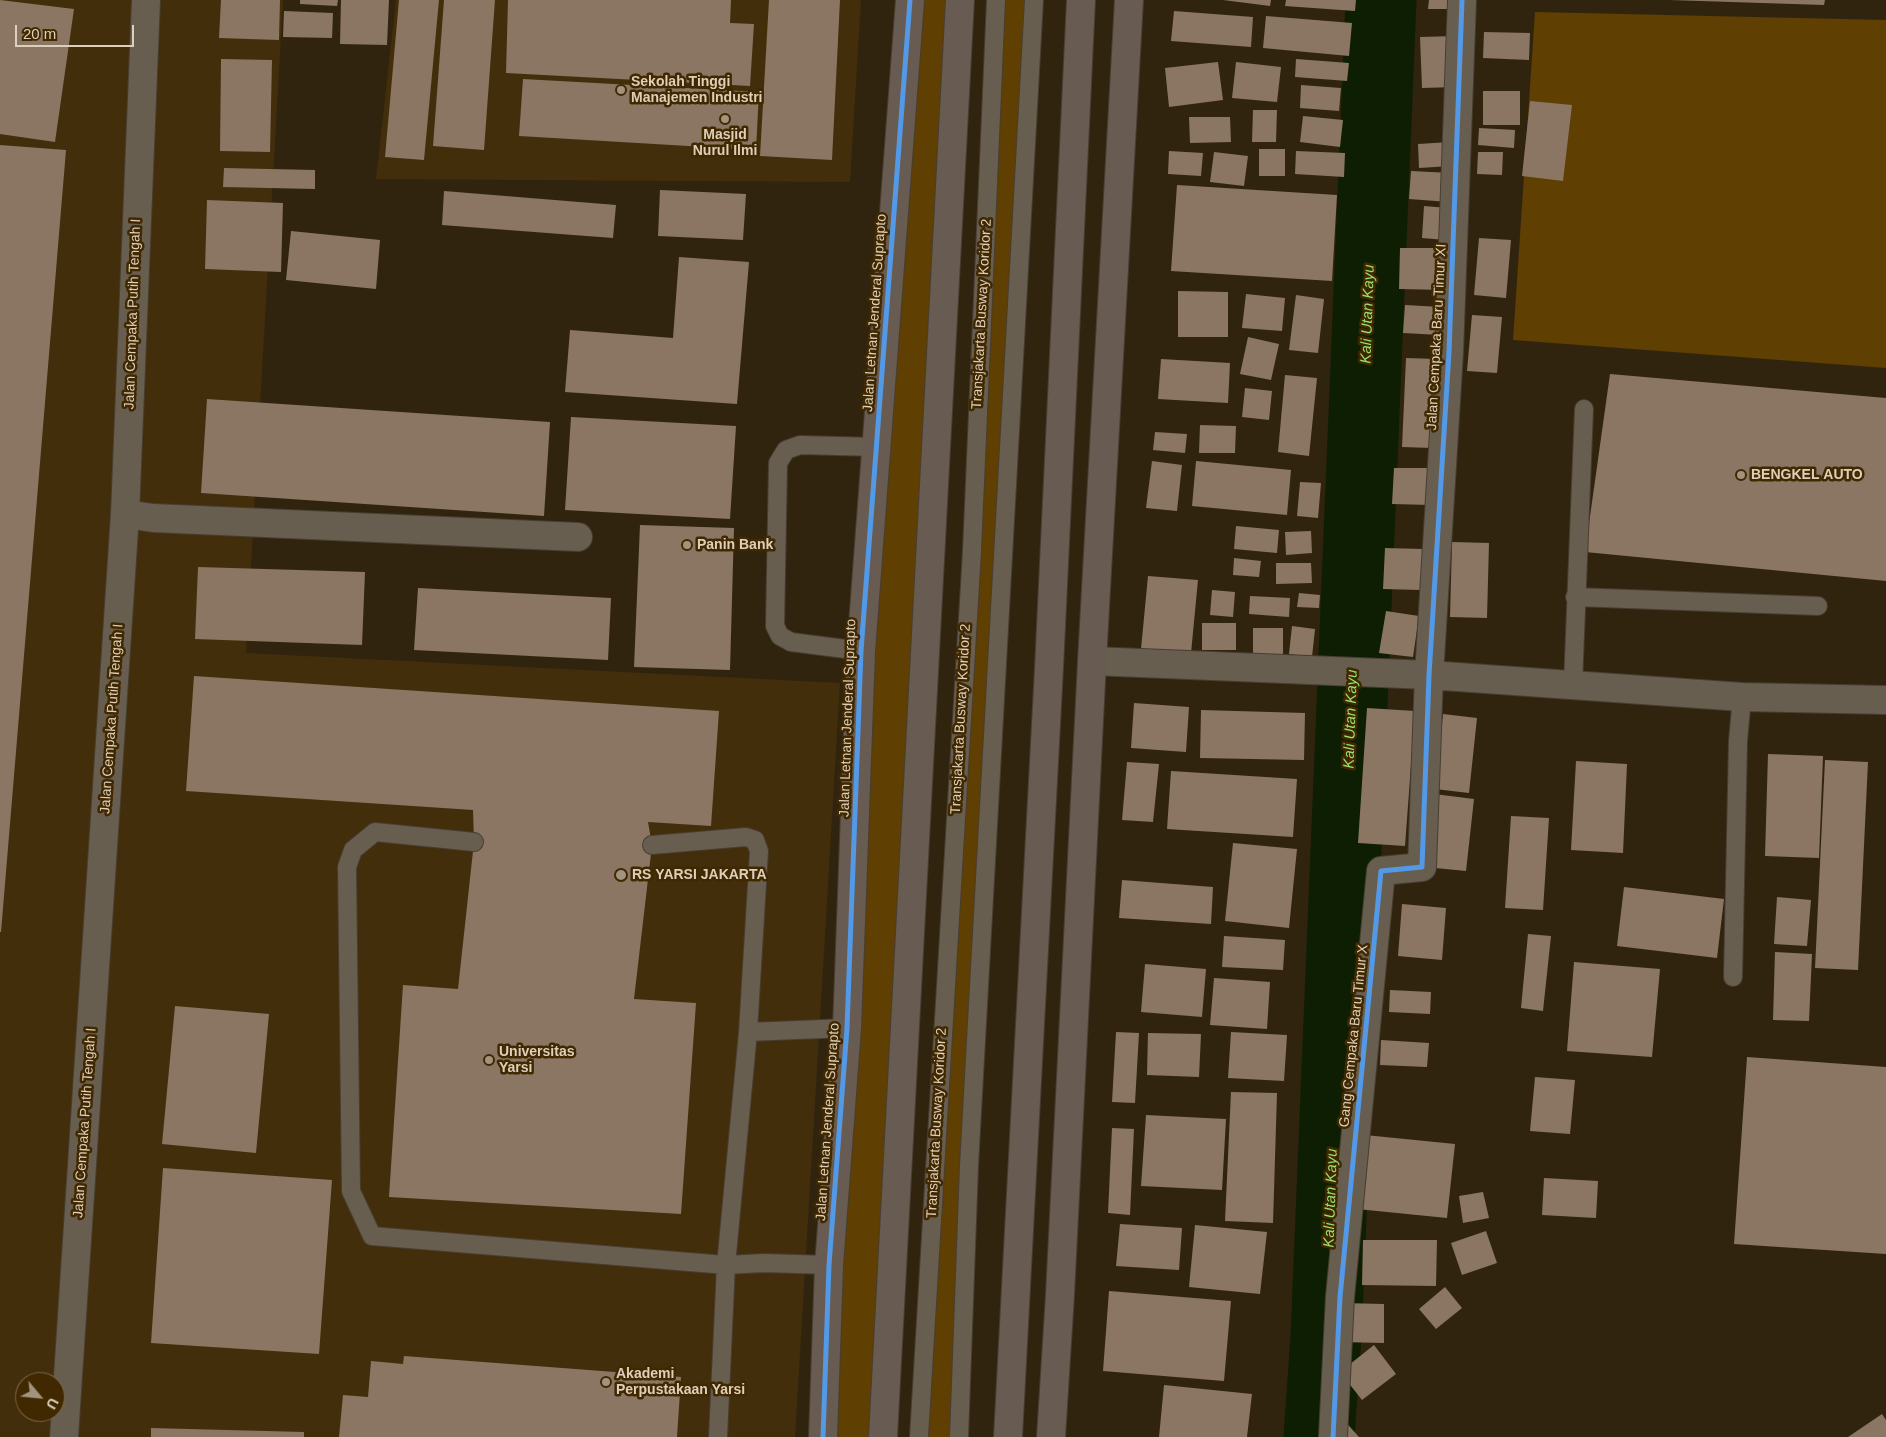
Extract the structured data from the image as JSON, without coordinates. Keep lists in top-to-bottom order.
{
  "streets": {
    "main road": ["Jalan Letnan Jenderal Suprapto"],
    "street": ["Jalan Cempaka Putih Tengah I", "Jalan Cempaka Baru Timur XI", "Gang Cempaka Baru Timur X"],
    "lane": ["Transjakarta Busway Koridor 2"]
  },
  "crossings": [
    ["Jalan Cempaka Baru Timur XI", "Gang Cempaka Baru Timur X"]
  ],
  "water": ["Kali Utan Kayu"],
  "places": [
    "Sekolah Tinggi Manajemen Industri",
    "Masjid Nurul Ilmi",
    "BENGKEL AUTO",
    "Panin Bank",
    "RS YARSI JAKARTA",
    "Universitas Yarsi",
    "Akademi Perpustakaan Yarsi"
  ],
  "scale_bar": "20 m",
  "north": "bottom right"
}
